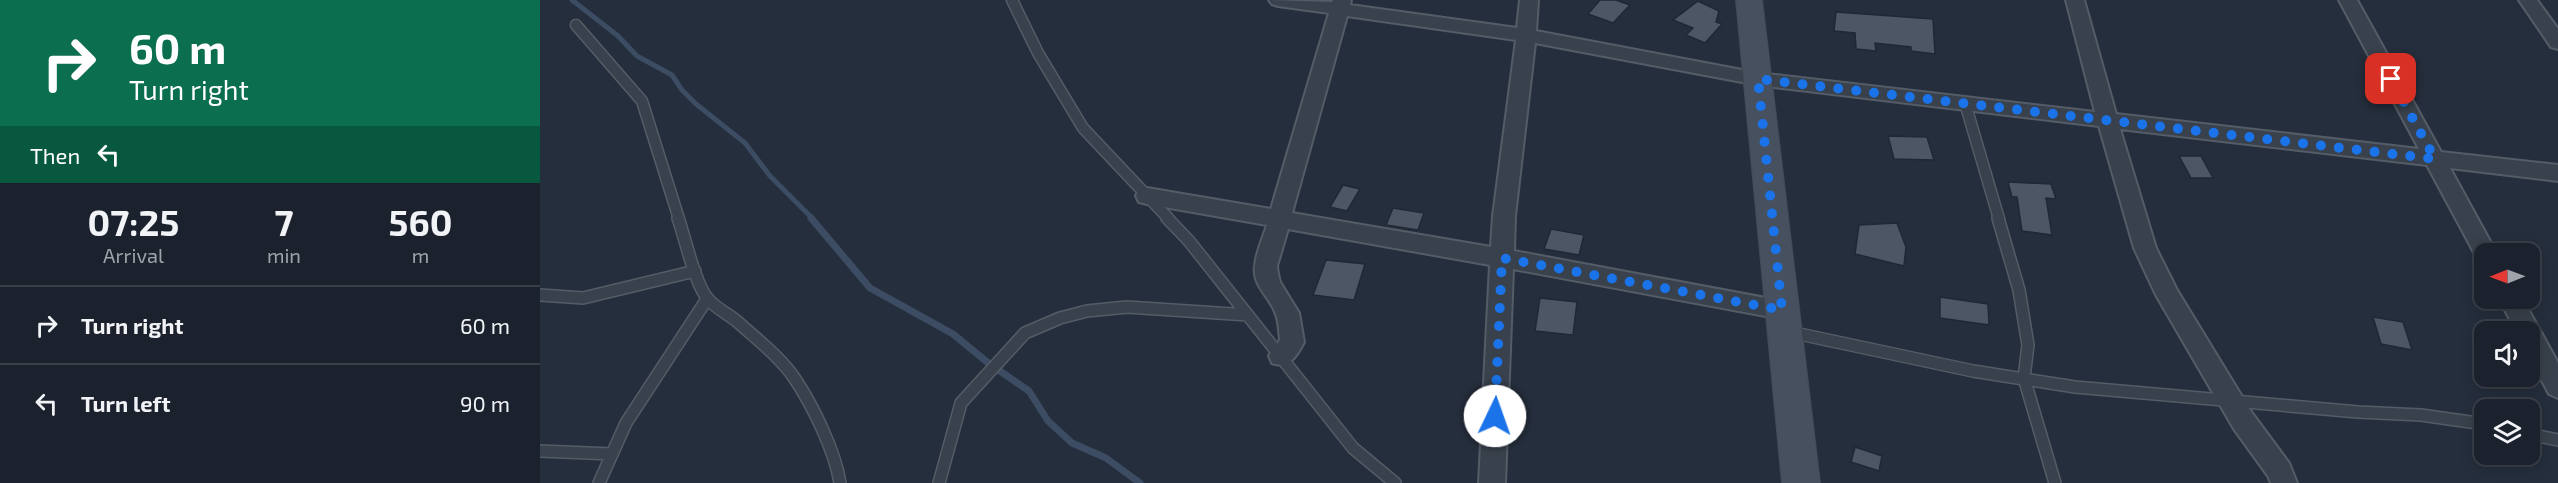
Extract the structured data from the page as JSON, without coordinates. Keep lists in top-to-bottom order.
{
  "north": "left",
  "page": {
    "turn": ["60 m", "Turn right"],
    "then": "Then",
    "eta": [
      "07:25",
      "Arrival",
      "7",
      "min",
      "560",
      "m"
    ],
    "list": [
      {
        "name": "Turn right",
        "value": "60 m"
      },
      {
        "name": "Turn left",
        "value": "90 m"
      }
    ]
  }
}
